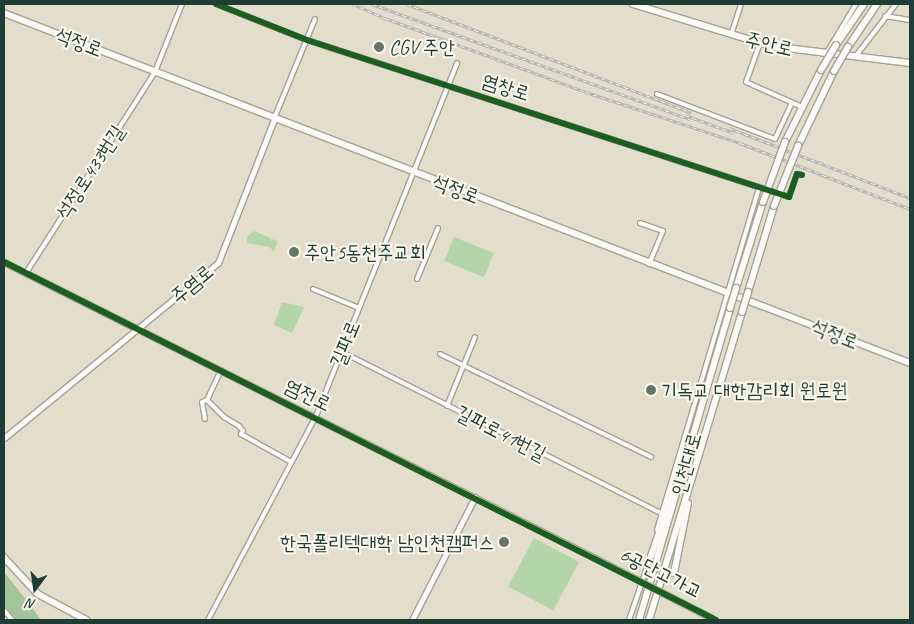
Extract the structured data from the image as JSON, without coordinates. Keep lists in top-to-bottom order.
{
  "streets": {
    "highway": ["인천대로"],
    "main road": ["석정로", "주안로"],
    "street": [
      "염창로",
      "석정로433번길",
      "주염로",
      "길파로",
      "염전로",
      "길파로41번길",
      "6공단고가교"
    ]
  },
  "crossings": [
    ["석정로", "석정로433번길"],
    ["석정로", "주염로"],
    ["석정로", "길파로"],
    ["염창로", "주염로"],
    ["염창로", "길파로"],
    ["석정로433번길", "염전로"],
    ["주염로", "염전로"],
    ["길파로", "염전로"],
    ["길파로", "길파로41번길"],
    ["염전로", "6공단고가교"]
  ],
  "places": [
    "CGV 주안",
    "주안5동천주교회",
    "기독교 대한감리회 원로원",
    "한국폴리텍대학 남인천캠퍼스"
  ],
  "north": "bottom"
}
